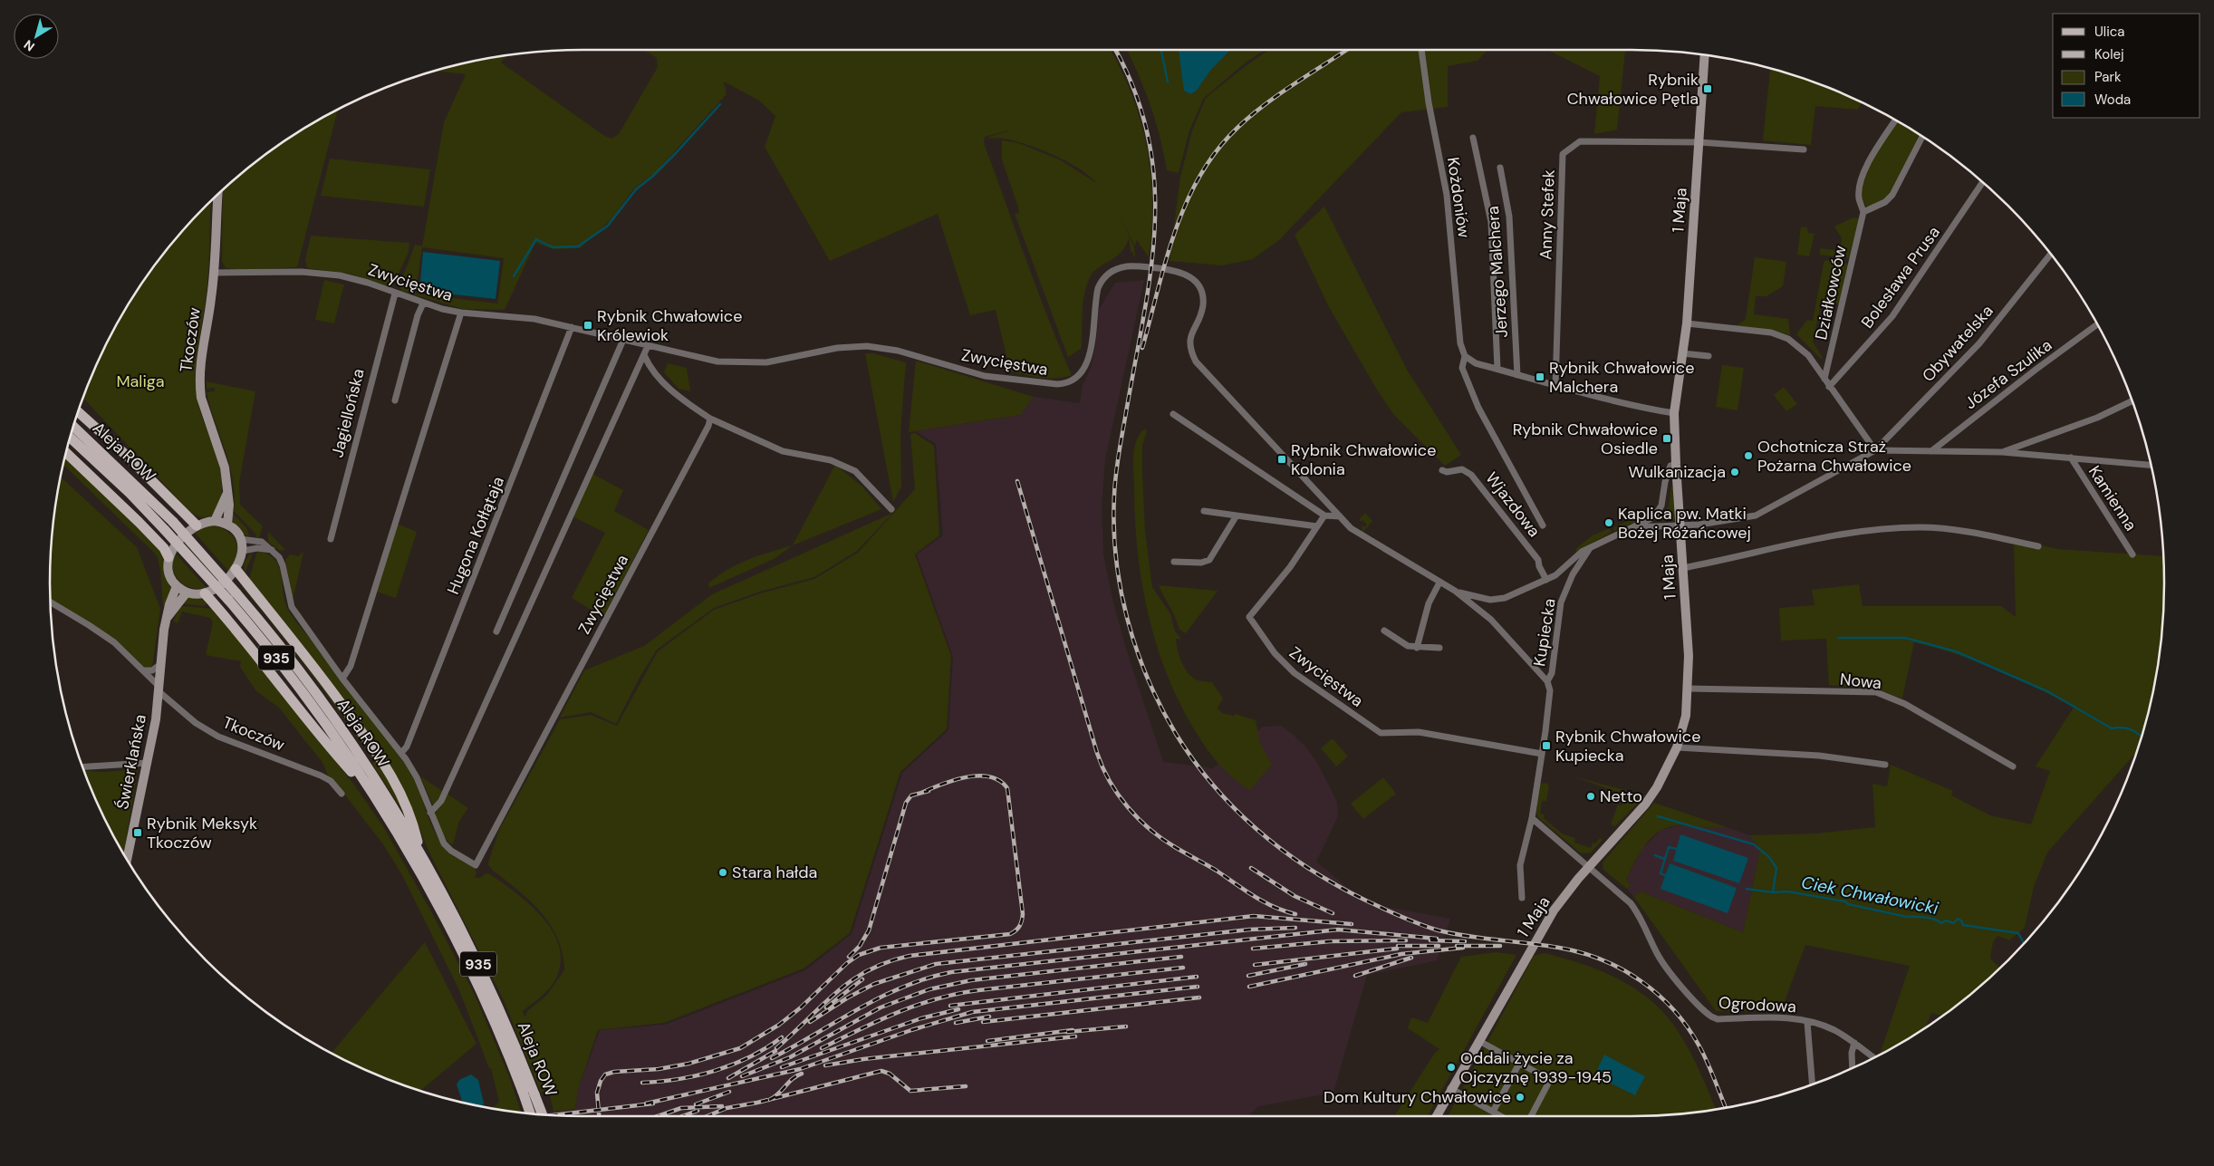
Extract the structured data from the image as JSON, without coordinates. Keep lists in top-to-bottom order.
{
  "streets": {
    "main road": [
      "1 Maja",
      "Tkoczów",
      "Aleja ROW",
      "935",
      "Świerklańska"
    ],
    "street": [
      "Kożdoniów",
      "Anny Stefek",
      "Jerzego Malchera",
      "Bolesława Prusa",
      "Zwycięstwa",
      "Działkowców",
      "Obywatelska",
      "Józefa Szulika",
      "Jagiellońska",
      "Kamienna",
      "Wjazdowa",
      "Hugona Kołłątaja",
      "Kupiecka",
      "Nowa",
      "Ogrodowa"
    ]
  },
  "crossings": [
    ["1 Maja", "Anny Stefek"],
    ["1 Maja", "Nowa"],
    ["1 Maja", "Ogrodowa"],
    ["Zwycięstwa", "Tkoczów"],
    ["Zwycięstwa", "Jagiellońska"],
    ["Zwycięstwa", "Hugona Kołłątaja"],
    ["Zwycięstwa", "Kupiecka"],
    ["Tkoczów", "Świerklańska"]
  ],
  "water": ["Ciek Chwałowicki"],
  "parks": ["Maliga"],
  "places": {
    "transit": [
      "Rybnik Chwałowice Pętla",
      "Rybnik Chwałowice Królewiok",
      "Rybnik Chwałowice Malchera",
      "Rybnik Chwałowice Osiedle",
      "Rybnik Chwałowice Kolonia",
      "Rybnik Chwałowice Kupiecka",
      "Rybnik Meksyk Tkoczów"
    ],
    "other": [
      "Ochotnicza Straż Pożarna Chwałowice",
      "Wulkanizacja",
      "Kaplica pw. Matki Bożej Różańcowej",
      "Netto",
      "Stara hałda",
      "Oddali życie za Ojczyznę 1939-1945",
      "Dom Kultury Chwałowice"
    ]
  },
  "legend": [
    "Ulica",
    "Kolej",
    "Park",
    "Woda"
  ],
  "north": "bottom left"
}
